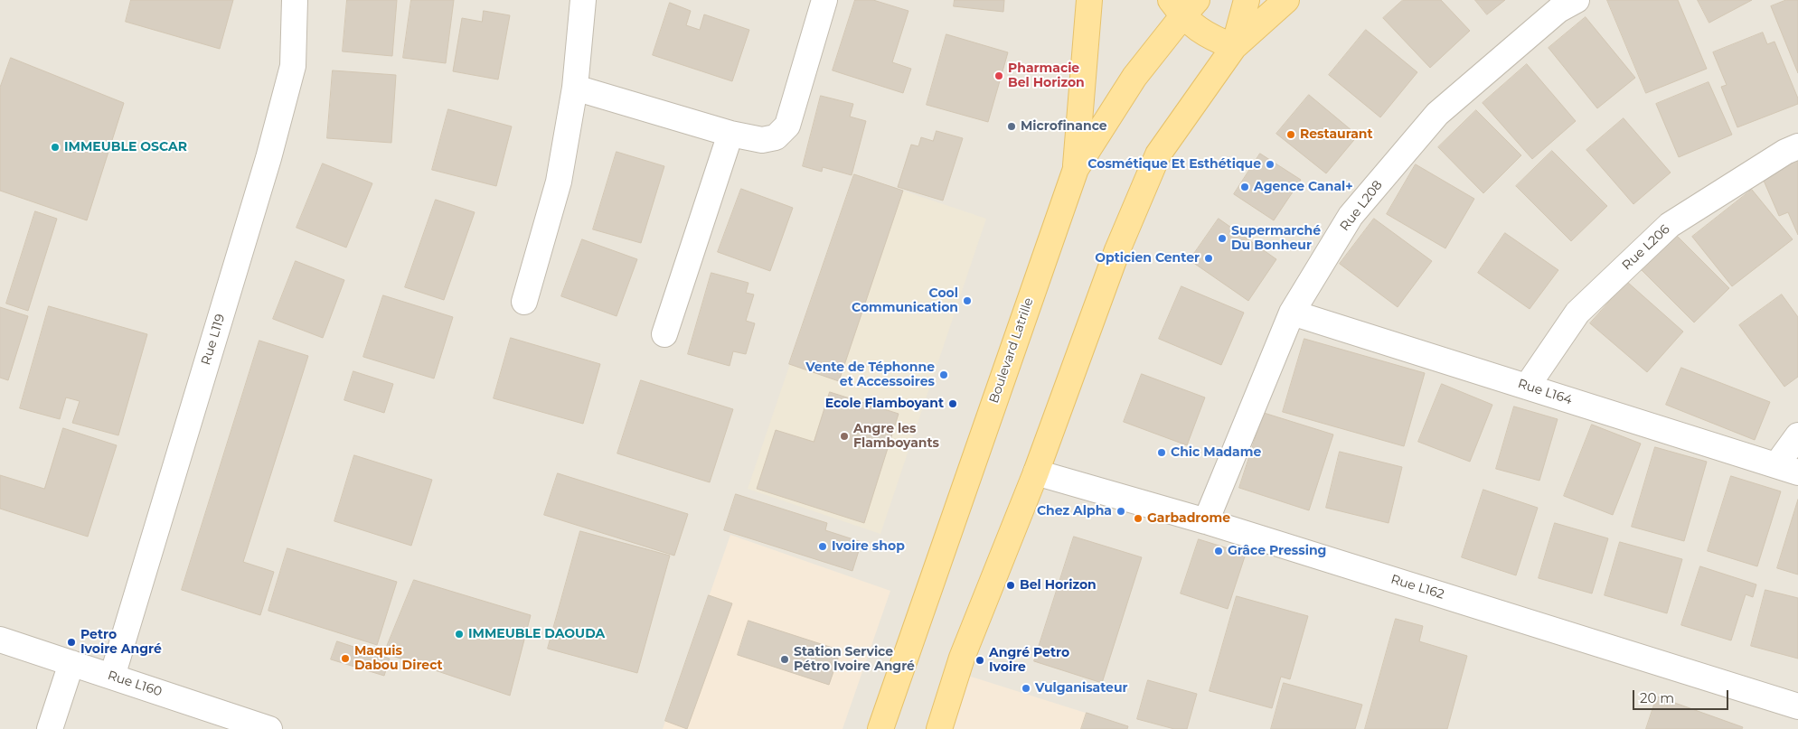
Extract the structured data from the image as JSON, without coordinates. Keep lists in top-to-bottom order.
{
  "streets": {
    "main road": ["Boulevard Latrille"],
    "street": [
      "Rue L208",
      "Rue L206",
      "Rue L119",
      "Rue L164",
      "Rue L162",
      "Rue L160"
    ]
  },
  "crossings": [
    ["Rue L208", "Rue L164"],
    ["Rue L208", "Rue L162"],
    ["Rue L206", "Rue L164"],
    ["Rue L119", "Rue L160"]
  ],
  "places": [
    "Pharmacie Bel Horizon",
    "Microfinance",
    "Restaurant",
    "IMMEUBLE OSCAR",
    "Cosmétique Et Esthétique",
    "Agence Canal+",
    "Supermarché Du Bonheur",
    "Opticien Center",
    "Cool Communication",
    "Vente de Téphonne et Accessoires",
    "Ecole Flamboyant",
    "Angre les Flamboyants",
    "Chic Madame",
    "Chez Alpha",
    "Garbadrome",
    "Ivoire shop",
    "Grâce Pressing",
    "Bel Horizon",
    "IMMEUBLE DAOUDA",
    "Petro Ivoire Angré",
    "Maquis Dabou Direct",
    "Station Service Pétro Ivoire Angré",
    "Angré Petro Ivoire",
    "Vulganisateur"
  ],
  "scale_bar": "20 m"
}
